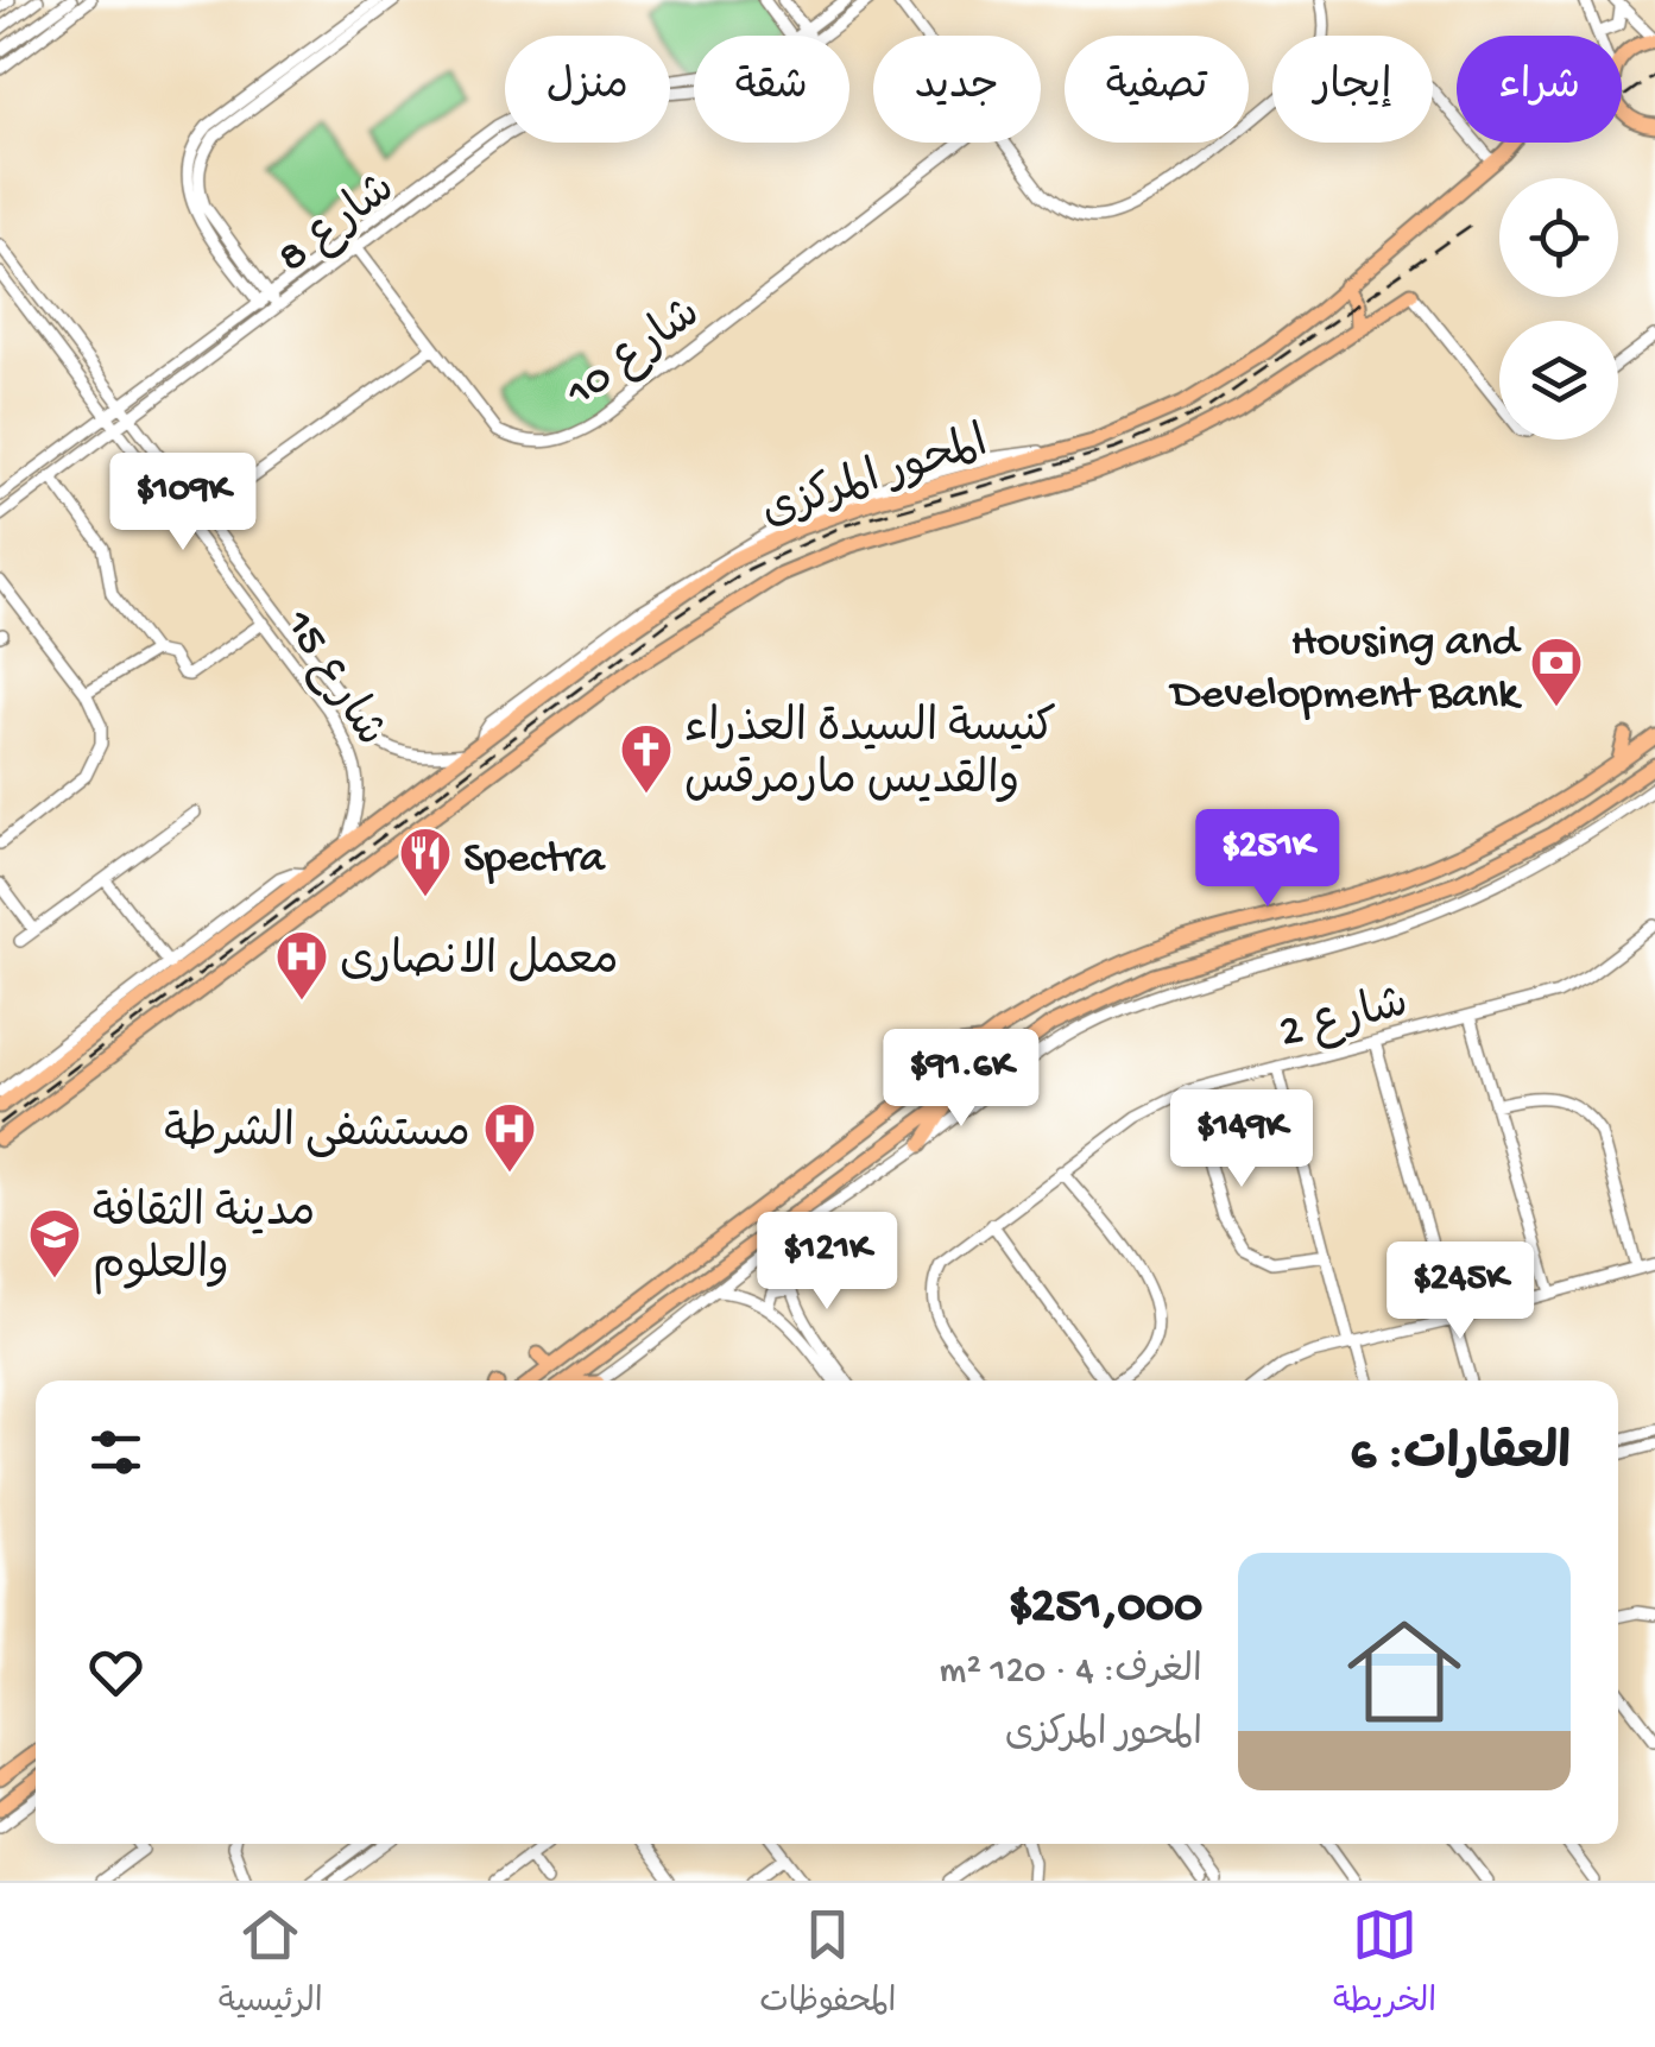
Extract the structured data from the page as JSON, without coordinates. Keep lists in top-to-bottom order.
{
  "streets": {
    "main road": ["المحور المركزى"],
    "street": [
      "شارع 8",
      "شارع 10",
      "شارع 15",
      "شارع 2"
    ]
  },
  "crossings": [
    ["شارع 8", "شارع 10"],
    ["شارع 8", "شارع 15"],
    ["المحور المركزى", "شارع 15"]
  ],
  "places": {
    "bank": ["Housing and Development Bank"],
    "church": ["كنيسة السيدة العذراء والقديس مارمرقس"],
    "restaurant": ["Spectra"],
    "hospital": ["معمل الانصارى", "مستشفى الشرطة"],
    "school or university": ["مدينة الثقافة والعلوم"]
  },
  "page": {
    "chip": [
      "شراء",
      "إيجار",
      "تصفية",
      "جديد",
      "شقة",
      "منزل"
    ],
    "price": [
      "$109K",
      "$251K",
      "$91.6K",
      "$149K",
      "$121K",
      "$245K"
    ],
    "heading": "العقارات: 6",
    "list": [
      {
        "name": "$251,000",
        "note": "الغرف: 4 · 120 m² · المحور المركزى"
      }
    ],
    "tabs": ["الخريطة", "المحفوظات", "الرئيسية"]
  }
}
